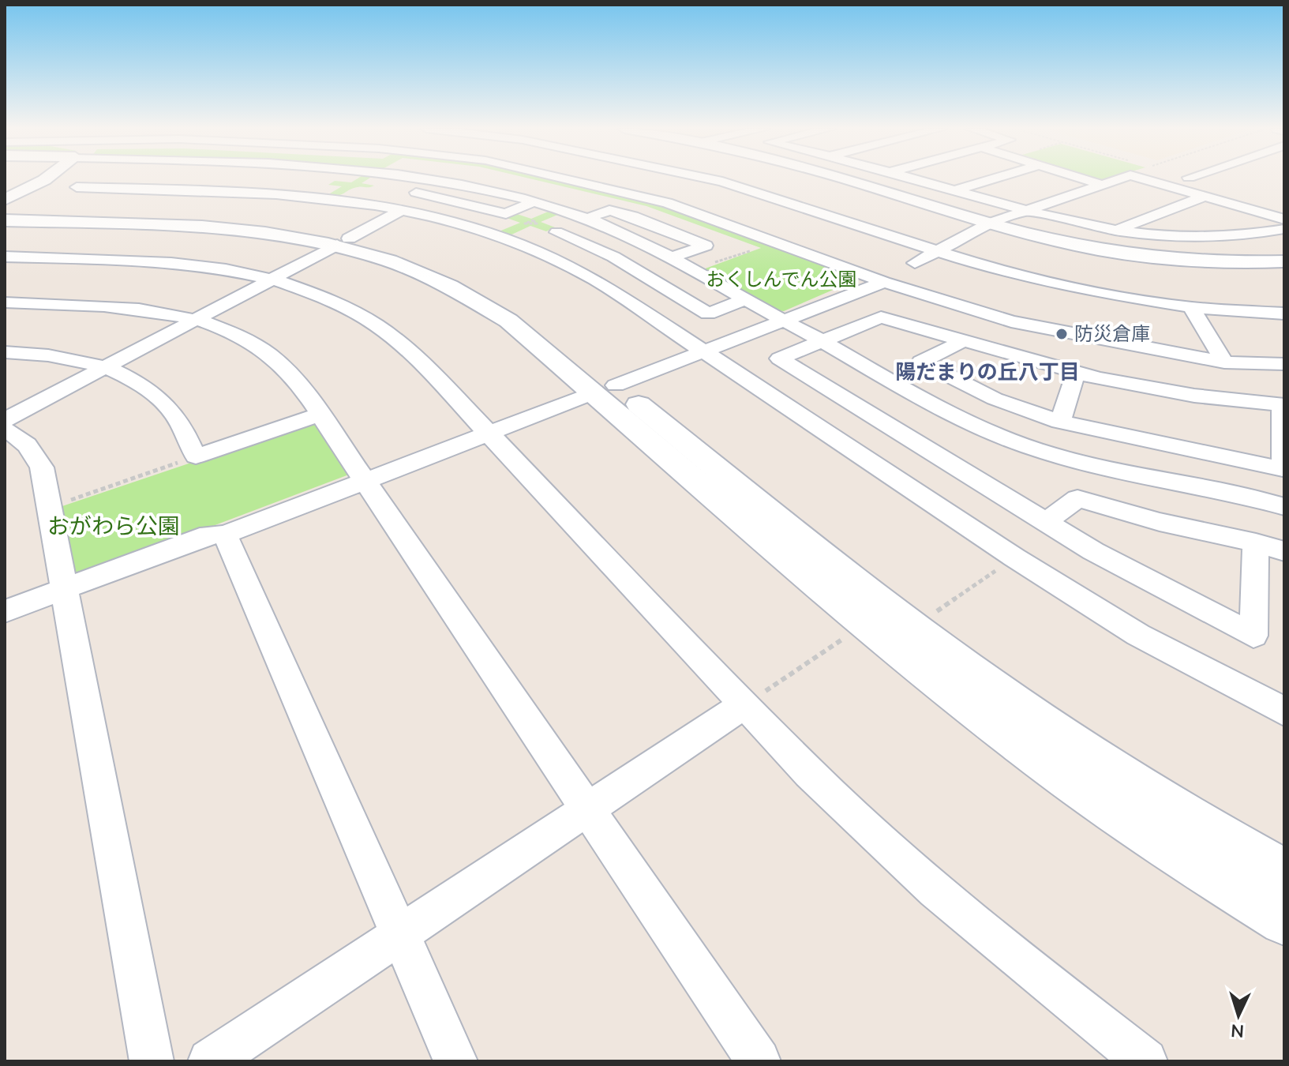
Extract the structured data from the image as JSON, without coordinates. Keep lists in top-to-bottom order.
{
  "districts": ["陽だまりの丘八丁目"],
  "parks": ["おくしんでん公園", "おがわら公園"],
  "places": ["防災倉庫"],
  "north": "bottom"
}
